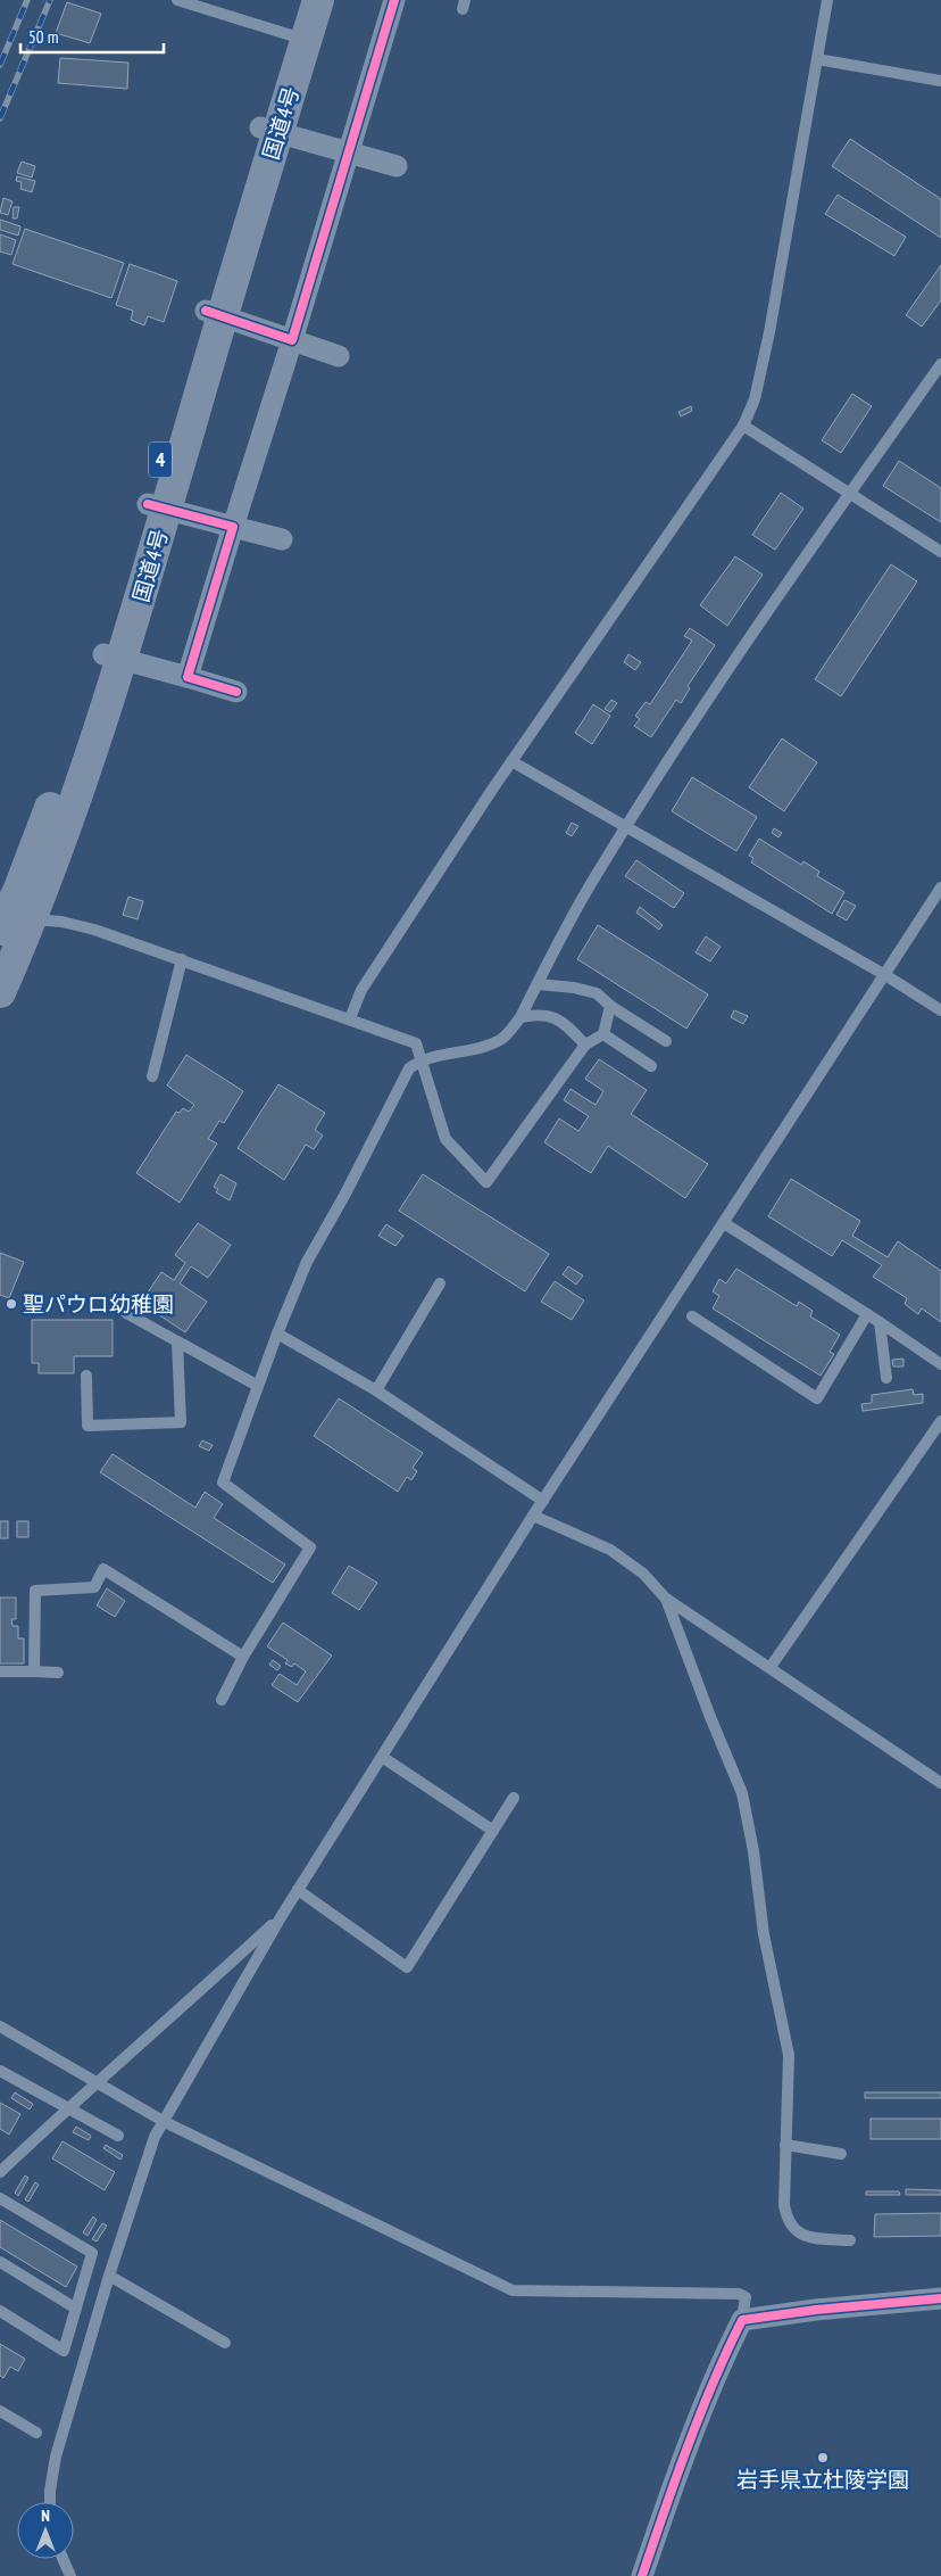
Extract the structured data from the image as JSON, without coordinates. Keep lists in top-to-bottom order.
{
  "streets": {
    "highway": ["国道4号", "4"]
  },
  "places": ["聖パウロ幼稚園", "岩手県立杜陵学園"],
  "scale_bar": "50 m",
  "north": "top"
}
